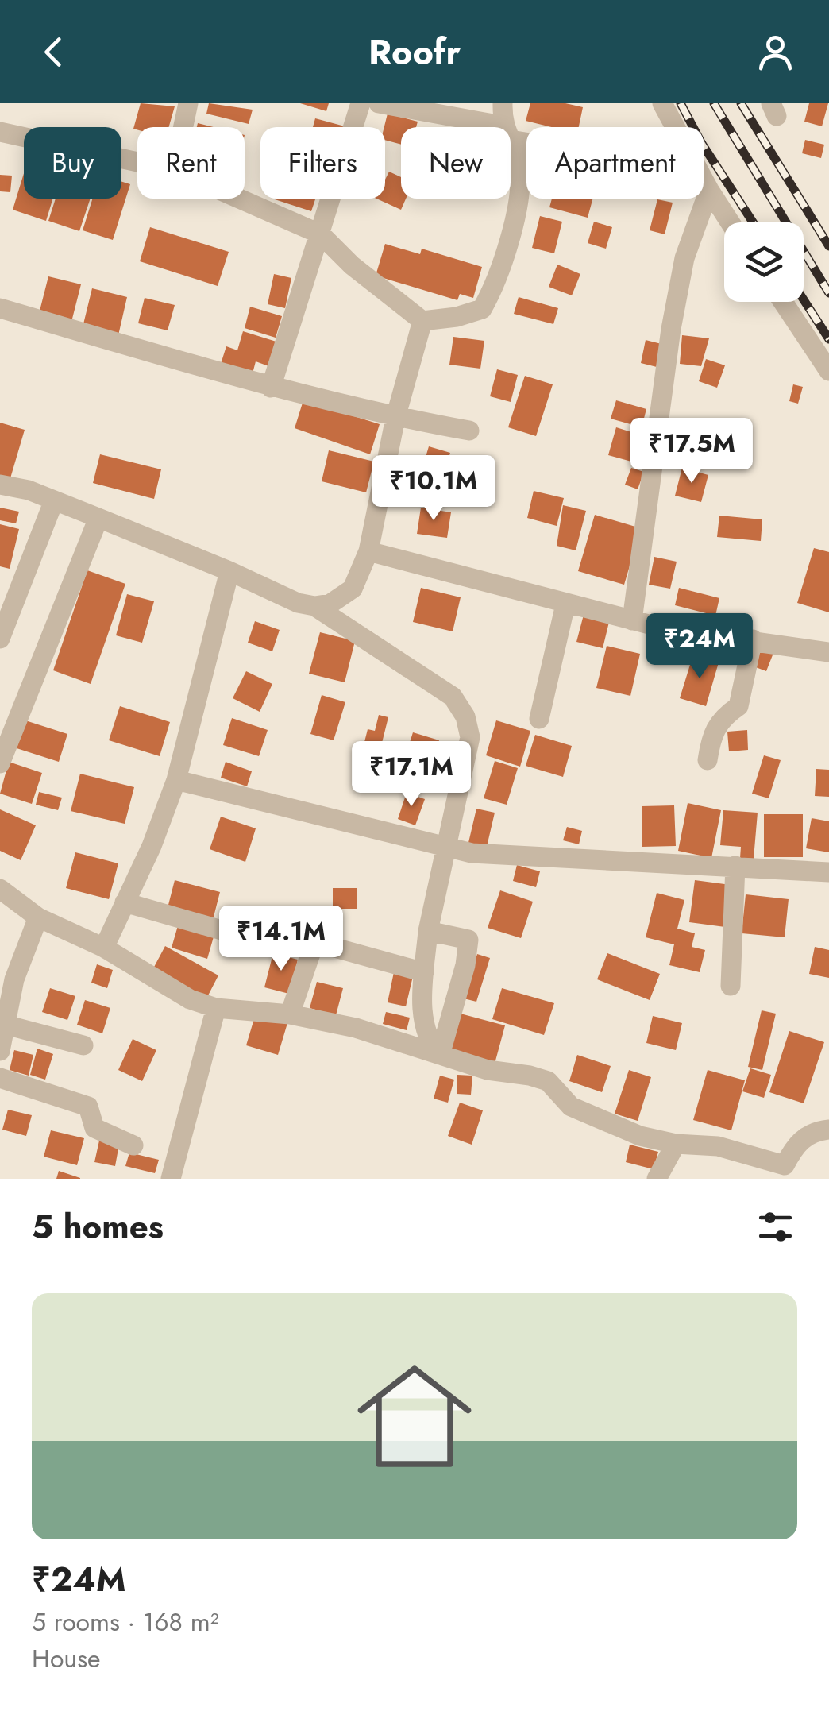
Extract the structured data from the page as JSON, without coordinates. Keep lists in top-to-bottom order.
{
  "page": {
    "header": "Roofr",
    "chip": [
      "Buy",
      "Rent",
      "Filters",
      "New",
      "Apartment"
    ],
    "price": [
      "₹17.5M",
      "₹10.1M",
      "₹24M",
      "₹17.1M",
      "₹14.1M"
    ],
    "heading": "5 homes",
    "list": [
      {
        "name": "₹24M",
        "note": "5 rooms · 168 m² · House"
      }
    ]
  }
}
